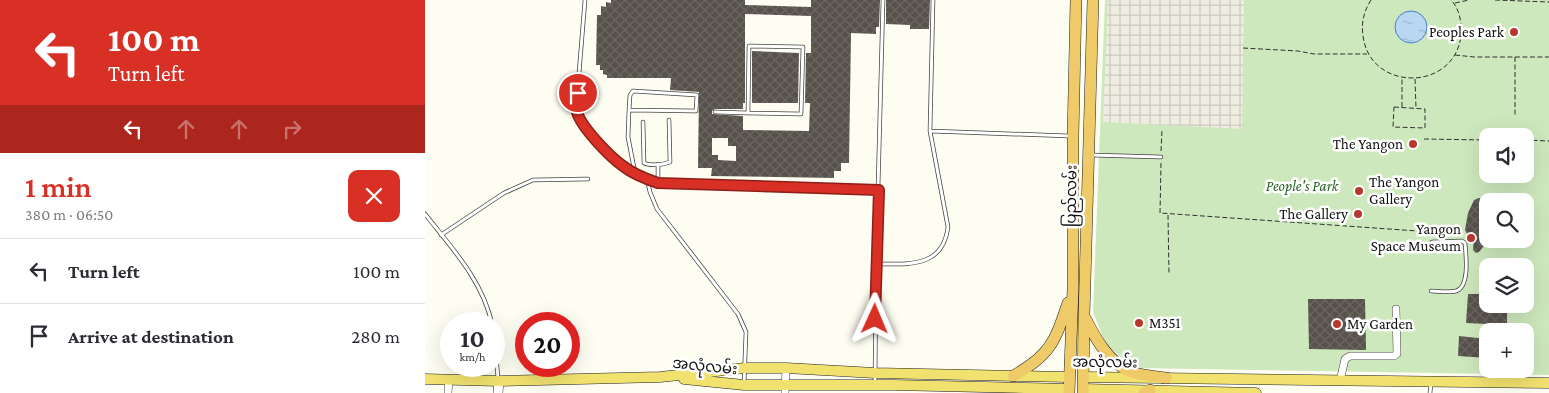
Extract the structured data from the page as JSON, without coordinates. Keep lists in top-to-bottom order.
{
  "streets": {
    "highway": ["ပြည်လမ်း", "အလုံလမ်း"]
  },
  "crossings": [
    ["ပြည်လမ်း", "အလုံလမ်း"]
  ],
  "parks": ["People's Park"],
  "places": [
    "Peoples Park",
    "The Yangon",
    "The Yangon Gallery",
    "The Gallery",
    "Yangon Space Museum",
    "M351",
    "My Garden"
  ],
  "page": {
    "turn": ["100 m", "Turn left"],
    "map_buttons": "+",
    "heading": ["1 min", "380 m · 06:50"],
    "list": [
      {
        "name": "Turn left",
        "value": "100 m"
      },
      {
        "name": "Arrive at destination",
        "value": "280 m"
      }
    ],
    "speed": "10 km/h",
    "limit": "20"
  }
}
